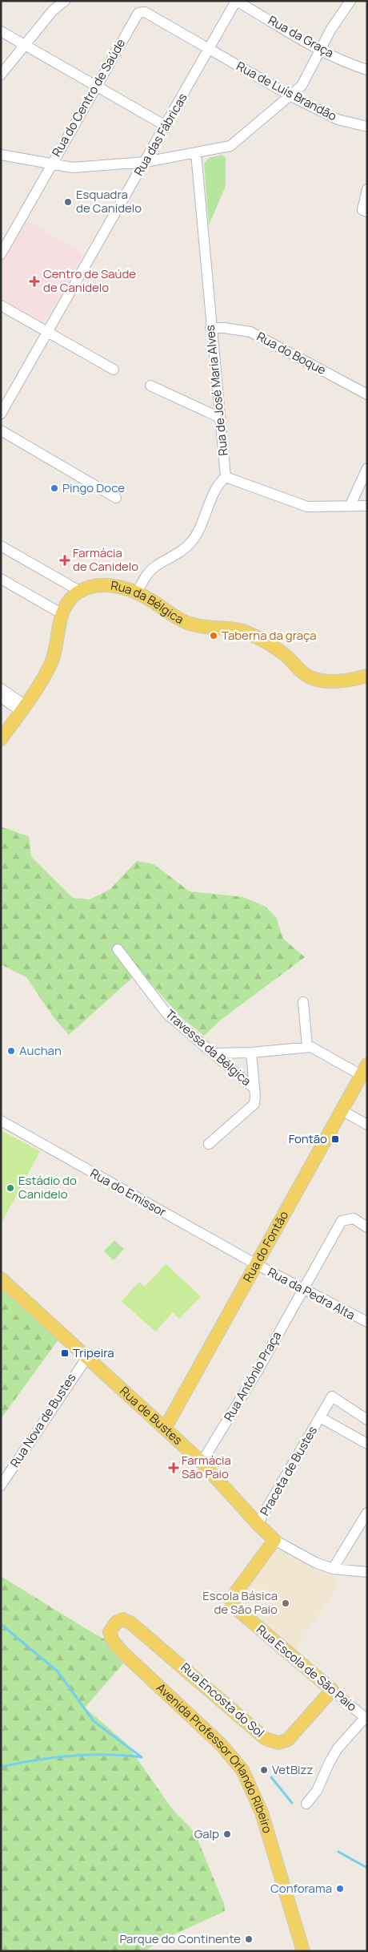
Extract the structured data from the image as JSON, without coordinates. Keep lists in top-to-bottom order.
{
  "streets": {
    "main road": [
      "Rua da Bélgica",
      "Rua do Fontão",
      "Rua de Bustes",
      "Rua Escola de São Paio",
      "Rua Encosta do Sol",
      "Avenida Professor Orlando Ribeiro"
    ],
    "street": [
      "Rua da Graça",
      "Rua de Luís Brandão",
      "Rua do Centro de Saúde",
      "Rua das Fábricas",
      "Rua do Boque",
      "Rua de José Maria Alves",
      "Travessa da Bélgica",
      "Rua do Emissor",
      "Rua da Pedra Alta",
      "Rua António Praça",
      "Rua Nova de Bustes",
      "Praceta de Bustes"
    ]
  },
  "crossings": [
    ["Rua da Graça", "Rua das Fábricas"],
    ["Rua de Luís Brandão", "Rua do Centro de Saúde"],
    ["Rua de Luís Brandão", "Rua das Fábricas"],
    ["Rua do Centro de Saúde", "Rua das Fábricas"],
    ["Rua do Boque", "Rua de José Maria Alves"],
    ["Rua do Emissor", "Rua do Fontão"],
    ["Rua do Emissor", "Rua da Pedra Alta"],
    ["Rua do Fontão", "Rua da Pedra Alta"],
    ["Rua do Fontão", "Rua de Bustes"],
    ["Rua da Pedra Alta", "Rua António Praça"],
    ["Rua António Praça", "Rua de Bustes"],
    ["Rua de Bustes", "Rua Nova de Bustes"],
    ["Rua de Bustes", "Praceta de Bustes"],
    ["Rua de Bustes", "Rua Escola de São Paio"],
    ["Rua Escola de São Paio", "Rua Encosta do Sol"],
    ["Rua Encosta do Sol", "Avenida Professor Orlando Ribeiro"]
  ],
  "places": {
    "other": [
      "Esquadra de Canidelo",
      "Pingo Doce",
      "Taberna da graça",
      "Auchan",
      "Estádio do Canidelo",
      "Escola Básica de São Paio",
      "VetBizz",
      "Galp",
      "Conforama",
      "Parque do Continente"
    ],
    "health": ["Centro de Saúde de Canidelo", "Farmácia de Canidelo", "Farmácia São Paio"],
    "transit": ["Fontão", "Tripeira"]
  }
}
